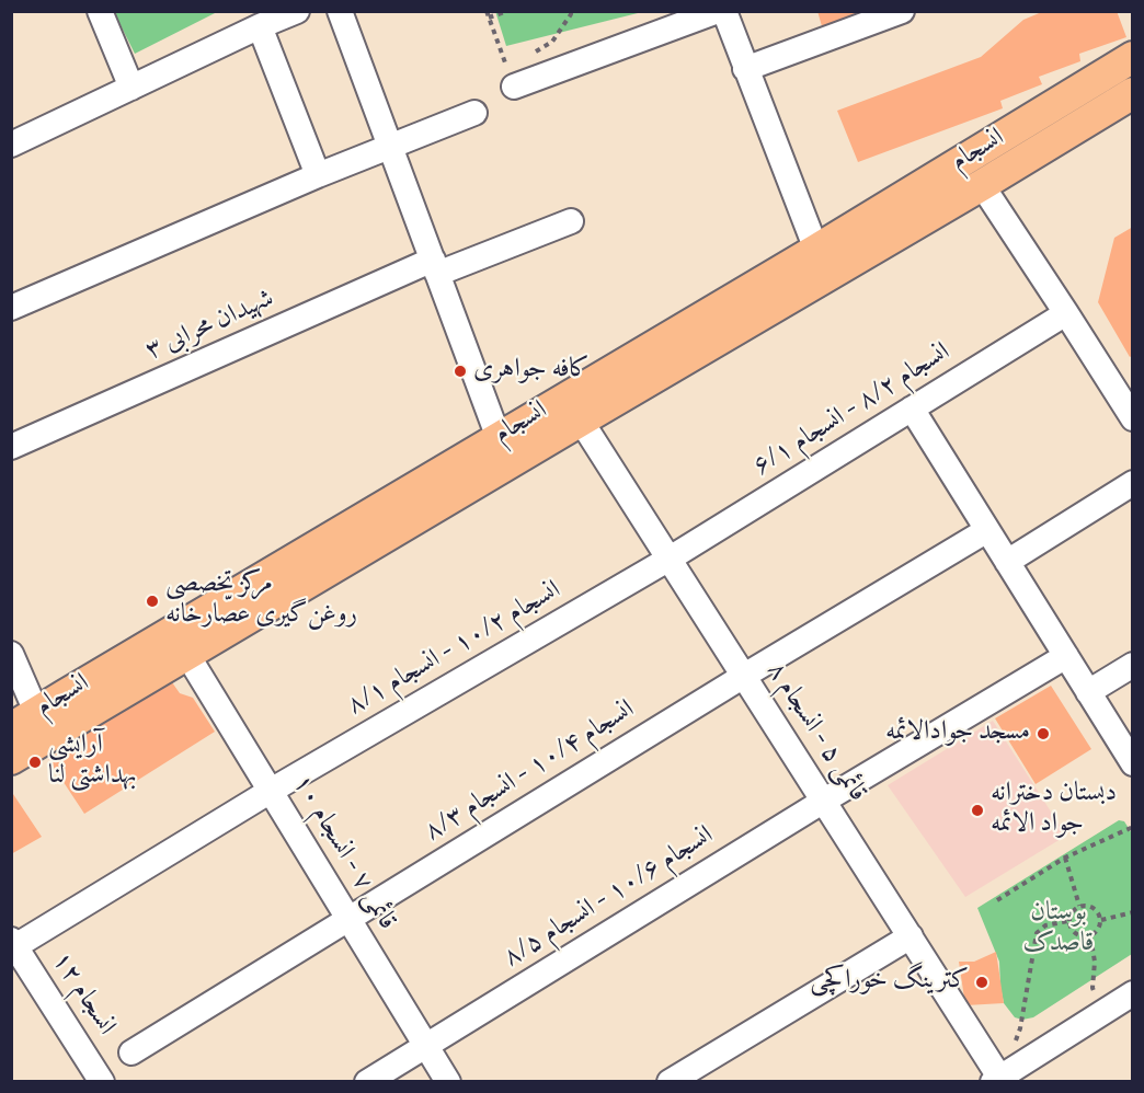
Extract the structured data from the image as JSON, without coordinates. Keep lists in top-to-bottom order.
{
  "streets": {
    "main road": ["انسجام"],
    "street": [
      "شهیدان محرابی ۳",
      "انسجام ۸/۲ - انسجام ۶/۱",
      "انسجام ۱۰/۲ - انسجام ۸/۱",
      "قائمی ۵ - انسجام ۸",
      "انسجام ۱۰/۴ - انسجام ۸/۳",
      "قائمی ۷ - انسجام ۱۰",
      "انسجام ۱۰/۶ - انسجام ۸/۵",
      "انسجام ۱۲"
    ]
  },
  "crossings": [
    ["انسجام", "قائمی ۵ - انسجام ۸"],
    ["انسجام", "قائمی ۷ - انسجام ۱۰"],
    ["انسجام ۸/۲ - انسجام ۶/۱", "انسجام ۱۰/۲ - انسجام ۸/۱"],
    ["انسجام ۸/۲ - انسجام ۶/۱", "قائمی ۵ - انسجام ۸"],
    ["انسجام ۱۰/۲ - انسجام ۸/۱", "قائمی ۵ - انسجام ۸"],
    ["انسجام ۱۰/۲ - انسجام ۸/۱", "قائمی ۷ - انسجام ۱۰"],
    ["انسجام ۱۰/۲ - انسجام ۸/۱", "انسجام ۱۲"],
    ["قائمی ۵ - انسجام ۸", "انسجام ۱۰/۴ - انسجام ۸/۳"],
    ["قائمی ۵ - انسجام ۸", "انسجام ۱۰/۶ - انسجام ۸/۵"],
    ["انسجام ۱۰/۴ - انسجام ۸/۳", "قائمی ۷ - انسجام ۱۰"],
    ["قائمی ۷ - انسجام ۱۰", "انسجام ۱۰/۶ - انسجام ۸/۵"]
  ],
  "parks": ["بوستان قاصدک"],
  "places": [
    "کافه جواهری",
    "مرکز تخصصی روغن‌گیری عصّارخانه",
    "مسجد جوادالائمه",
    "آرایشی بهداشتی لنا",
    "دبستان دخترانه جواد الائمه",
    "کترینگ خوراکچی"
  ]
}
